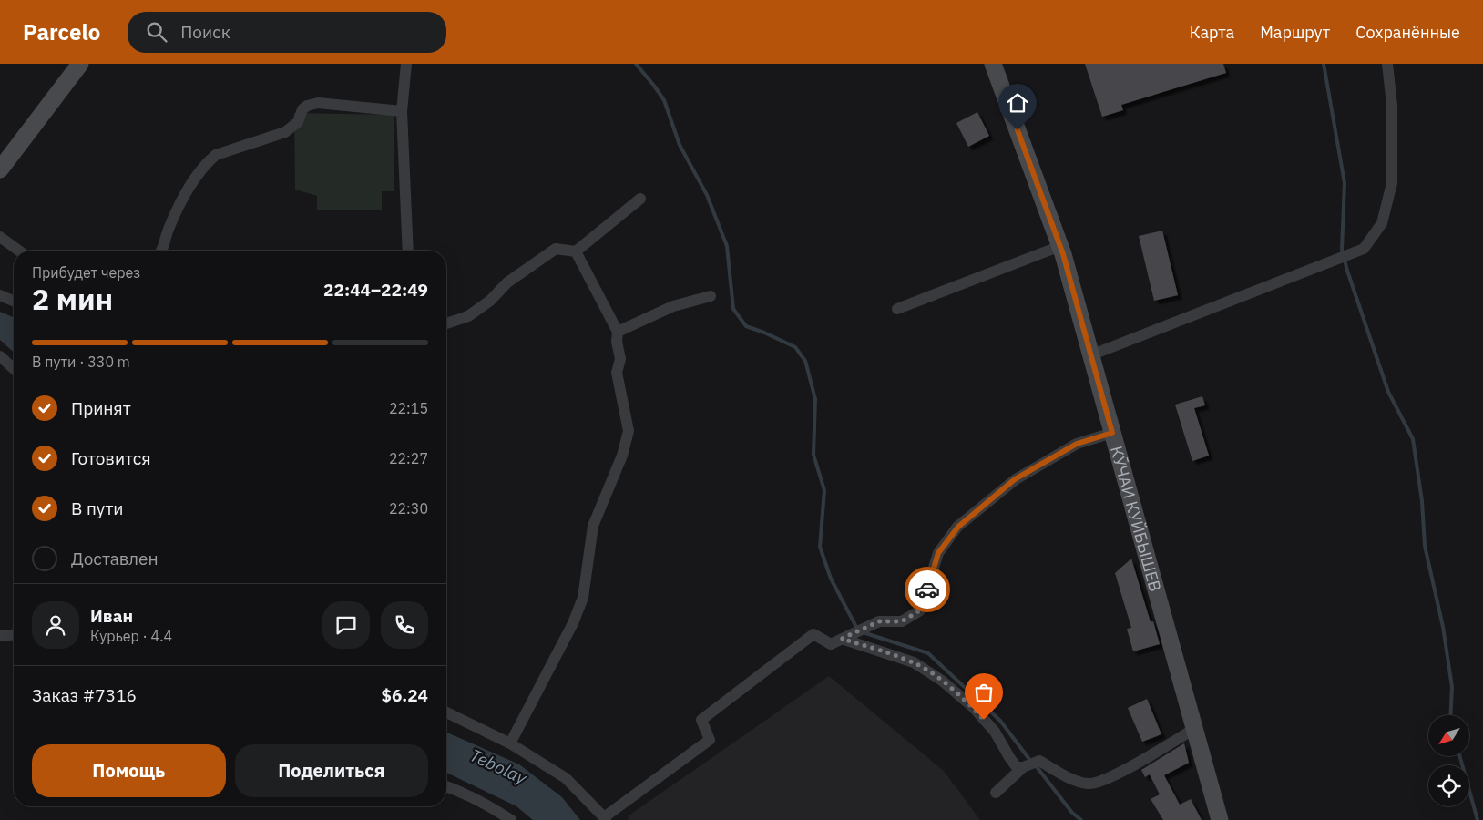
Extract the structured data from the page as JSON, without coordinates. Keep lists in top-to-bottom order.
{
  "streets": {
    "main road": ["КӮЧАИ КУЙБЫШЕВ"]
  },
  "water": ["Tebolay"],
  "north": "bottom left",
  "page": {
    "header": "Parcelo",
    "search": "Поиск",
    "nav": ["Карта", "Маршрут", "Сохранённые"],
    "heading": ["2 мин", "Прибудет через", "22:44–22:49"],
    "panel": [
      "Иван",
      "Курьер · 4.4",
      "Заказ #7316",
      "$6.24"
    ],
    "bar": "В пути · 330 m",
    "list": [
      ["Принят", "22:15"],
      ["Готовится", "22:27"],
      ["В пути", "22:30"],
      "Доставлен"
    ],
    "buttons": ["Помощь", "Поделиться"]
  }
}
